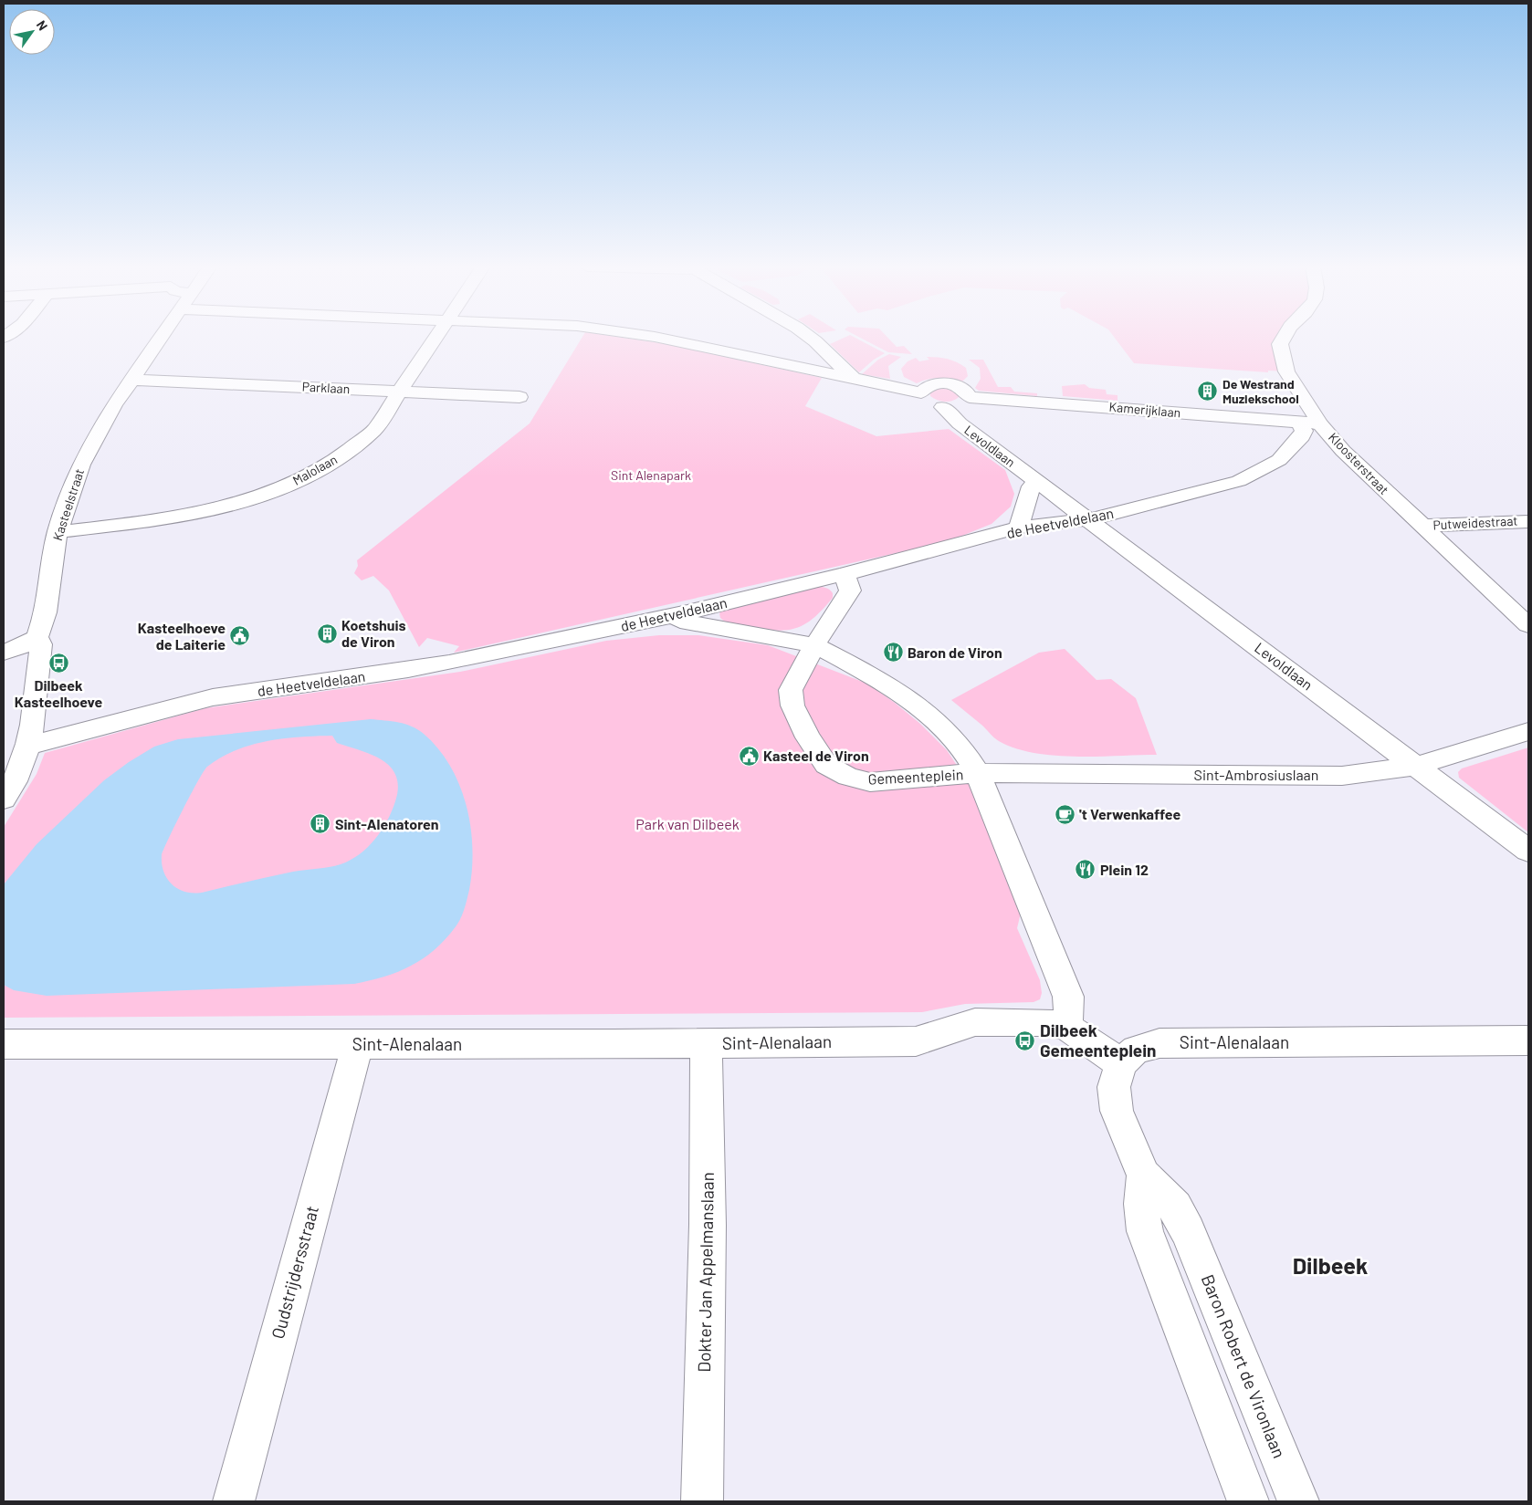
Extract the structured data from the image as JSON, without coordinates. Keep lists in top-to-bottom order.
{
  "streets": {
    "street": [
      "Parklaan",
      "Kamerijklaan",
      "Levoldlaan",
      "Kloosterstraat",
      "Malolaan",
      "Kasteelstraat",
      "de Heetveldelaan",
      "Putweidestraat",
      "Sint-Ambrosiuslaan",
      "Gemeenteplein",
      "Sint-Alenalaan",
      "Oudstrijdersstraat",
      "Dokter Jan Appelmanslaan",
      "Baron Robert de Vironlaan"
    ]
  },
  "crossings": [
    ["Parklaan", "Malolaan"],
    ["Parklaan", "Kasteelstraat"],
    ["Kamerijklaan", "Levoldlaan"],
    ["Kamerijklaan", "Kloosterstraat"],
    ["Kamerijklaan", "de Heetveldelaan"],
    ["Levoldlaan", "de Heetveldelaan"],
    ["Levoldlaan", "Sint-Ambrosiuslaan"],
    ["Kloosterstraat", "Putweidestraat"],
    ["Malolaan", "Kasteelstraat"],
    ["Kasteelstraat", "de Heetveldelaan"],
    ["de Heetveldelaan", "Gemeenteplein"],
    ["Sint-Ambrosiuslaan", "Gemeenteplein"],
    ["Gemeenteplein", "Sint-Alenalaan"],
    ["Sint-Alenalaan", "Oudstrijdersstraat"],
    ["Sint-Alenalaan", "Dokter Jan Appelmanslaan"],
    ["Sint-Alenalaan", "Baron Robert de Vironlaan"]
  ],
  "districts": ["Dilbeek"],
  "parks": ["Sint Alenapark", "Park van Dilbeek"],
  "places": {
    "building": ["De Westrand Muziekschool", "Koetshuis de Viron", "Sint-Alenatoren"],
    "public building": ["Kasteelhoeve de Laiterie", "Kasteel de Viron"],
    "restaurant": ["Baron de Viron", "Plein 12"],
    "bus stop": ["Dilbeek Kasteelhoeve", "Dilbeek Gemeenteplein"],
    "cafe": ["'t Verwenkaffee"]
  },
  "north": "top right"
}
